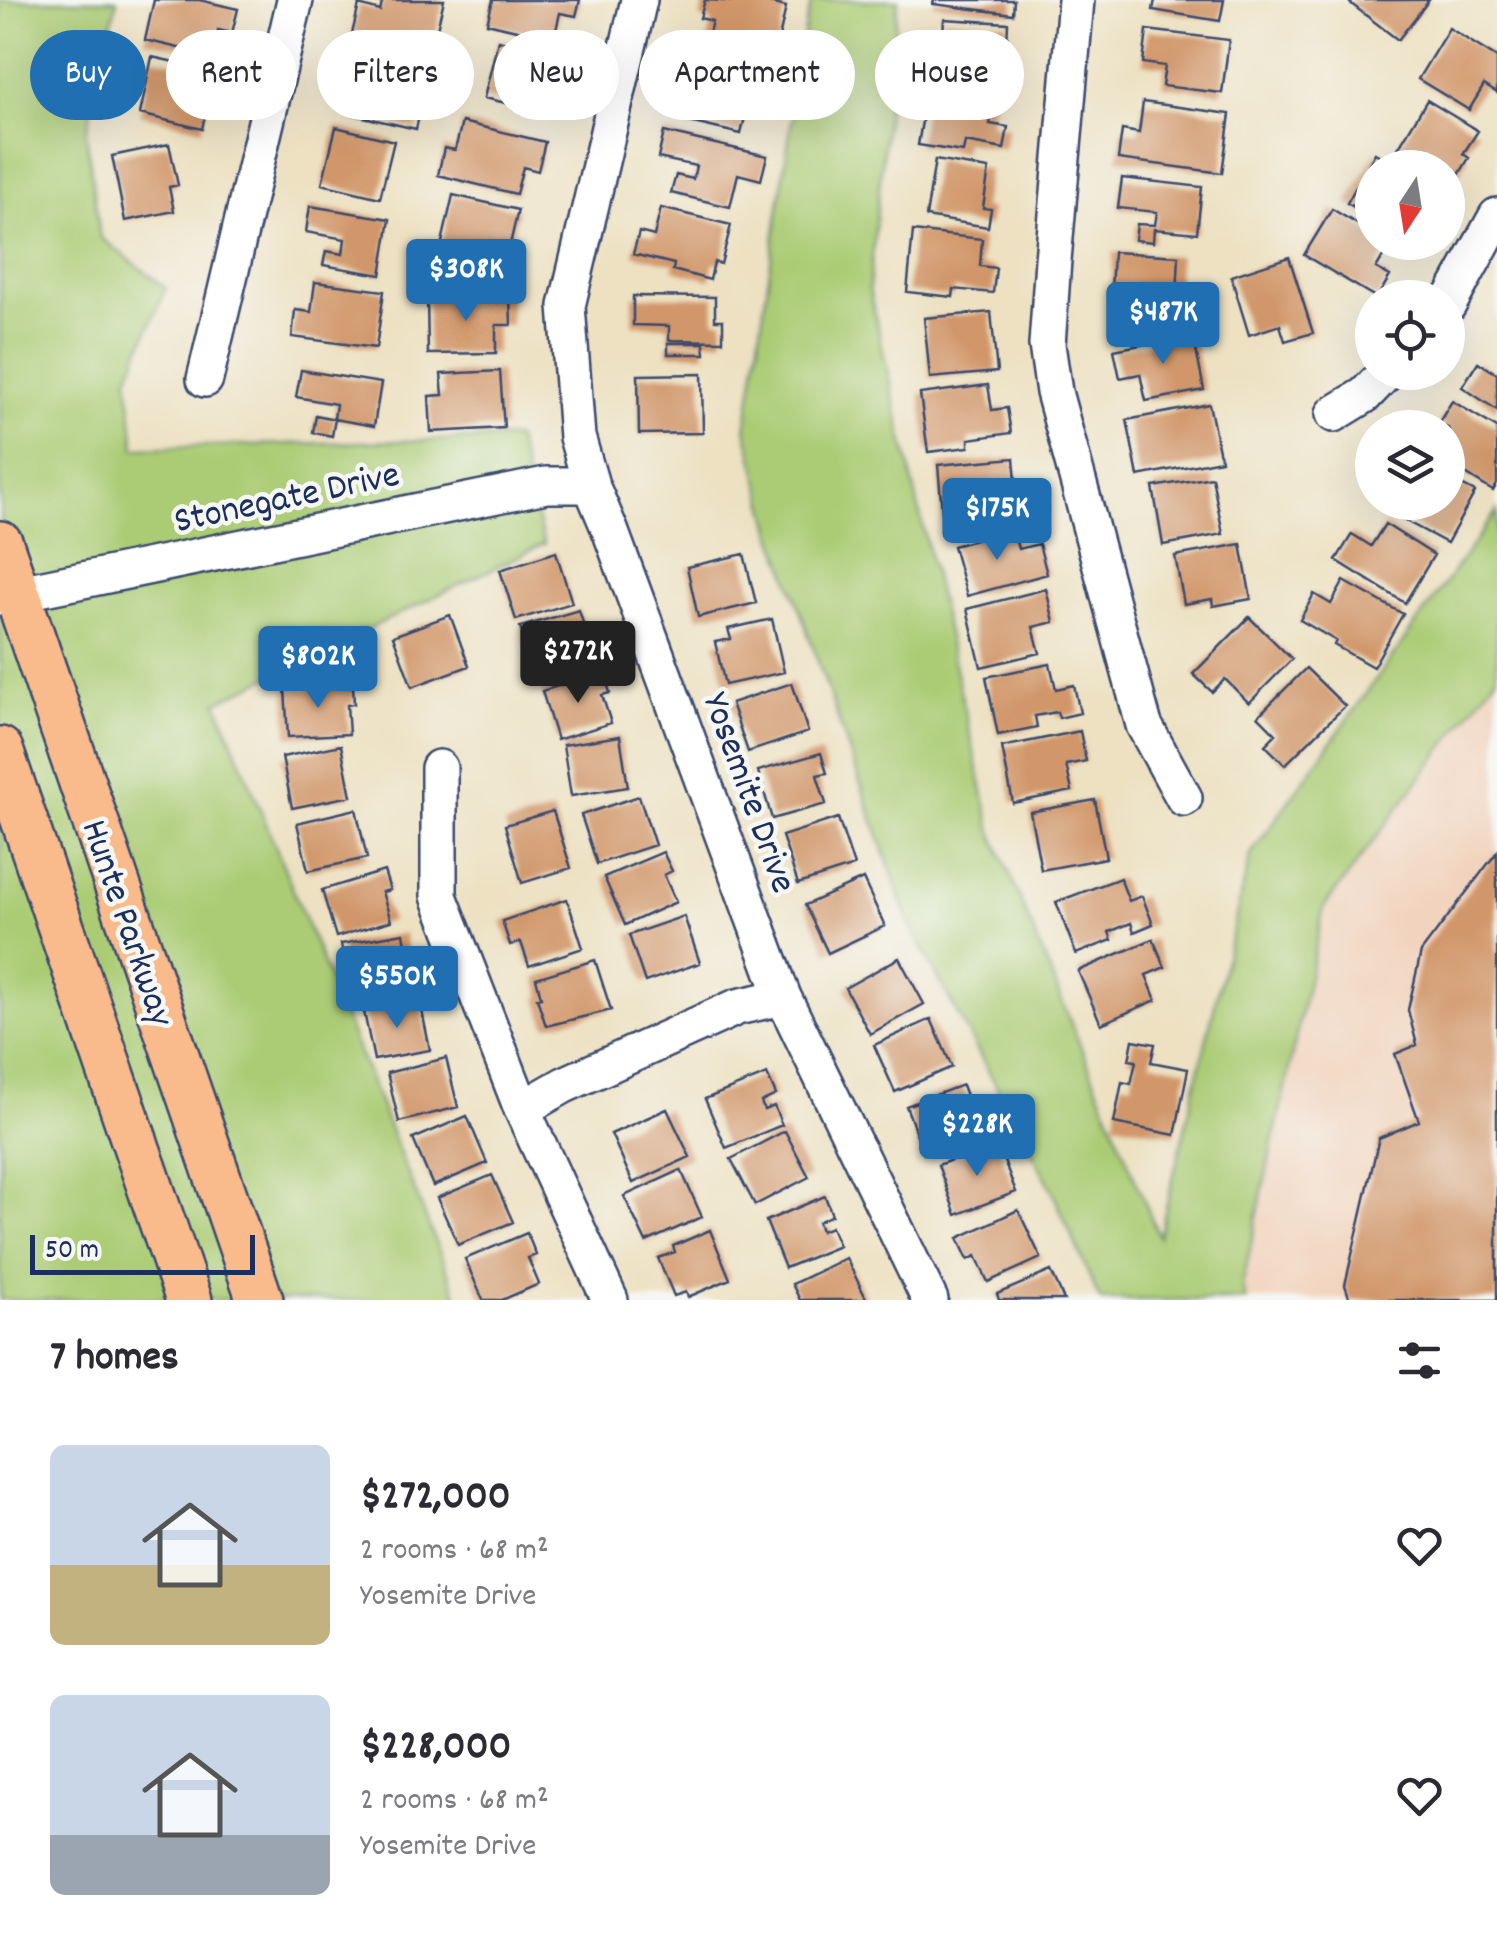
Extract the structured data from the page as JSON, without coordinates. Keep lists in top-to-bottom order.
{
  "streets": {
    "main road": ["Hunte Parkway"],
    "street": ["Stonegate Drive", "Yosemite Drive"]
  },
  "crossings": [
    ["Stonegate Drive", "Yosemite Drive"],
    ["Stonegate Drive", "Hunte Parkway"]
  ],
  "scale_bar": "50 m",
  "north": "bottom",
  "page": {
    "chip": [
      "Buy",
      "Rent",
      "Filters",
      "New",
      "Apartment",
      "House"
    ],
    "price": [
      "$308K",
      "$487K",
      "$175K",
      "$272K",
      "$802K",
      "$550K",
      "$228K"
    ],
    "scale": "50 m",
    "heading": "7 homes",
    "list": [
      {
        "name": "$272,000",
        "note": "2 rooms · 68 m² · Yosemite Drive"
      },
      {
        "name": "$228,000",
        "note": "2 rooms · 68 m² · Yosemite Drive"
      }
    ]
  }
}
